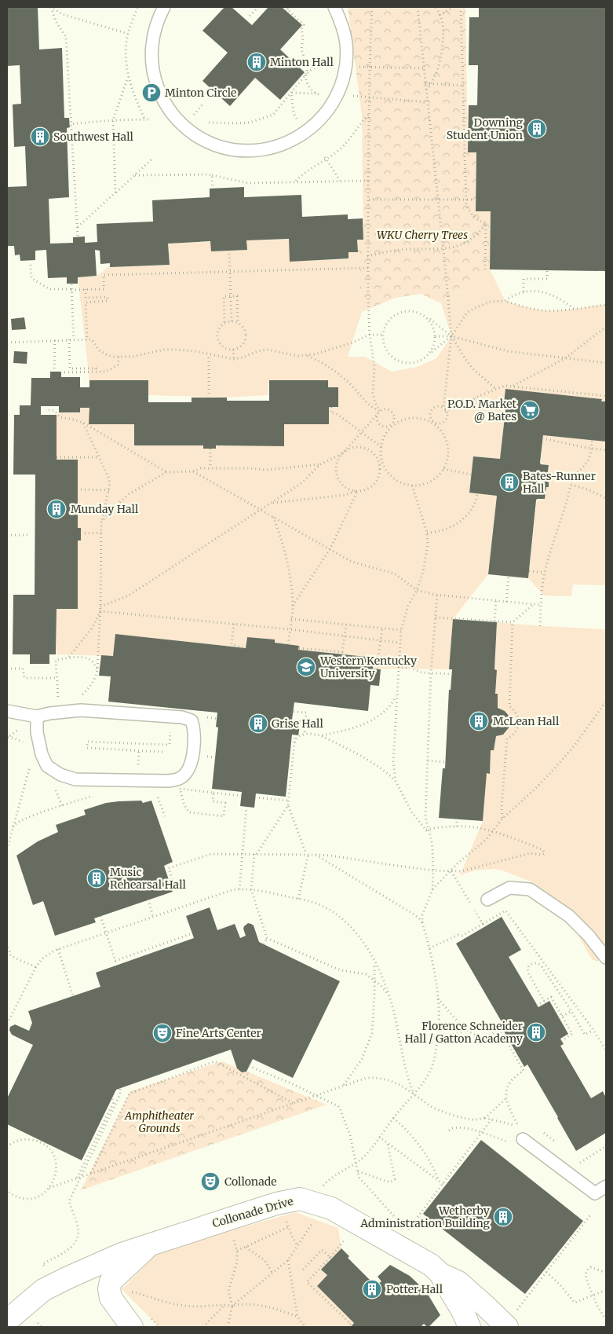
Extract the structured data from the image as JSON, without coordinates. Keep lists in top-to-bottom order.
{
  "streets": {
    "street": ["Collonade Drive"]
  },
  "parks": ["WKU Cherry Trees", "Amphitheater Grounds"],
  "places": {
    "building": [
      "Minton Hall",
      "Downing Student Union",
      "Southwest Hall",
      "Bates-Runner Hall",
      "Munday Hall",
      "McLean Hall",
      "Grise Hall",
      "Music Rehearsal Hall",
      "Florence Schneider Hall / Gatton Academy",
      "Wetherby Administration Building",
      "Potter Hall"
    ],
    "parking": ["Minton Circle"],
    "supermarket": ["P.O.D. Market @ Bates"],
    "school or university": ["Western Kentucky University"],
    "theatre": ["Fine Arts Center", "Collonade"]
  }
}
